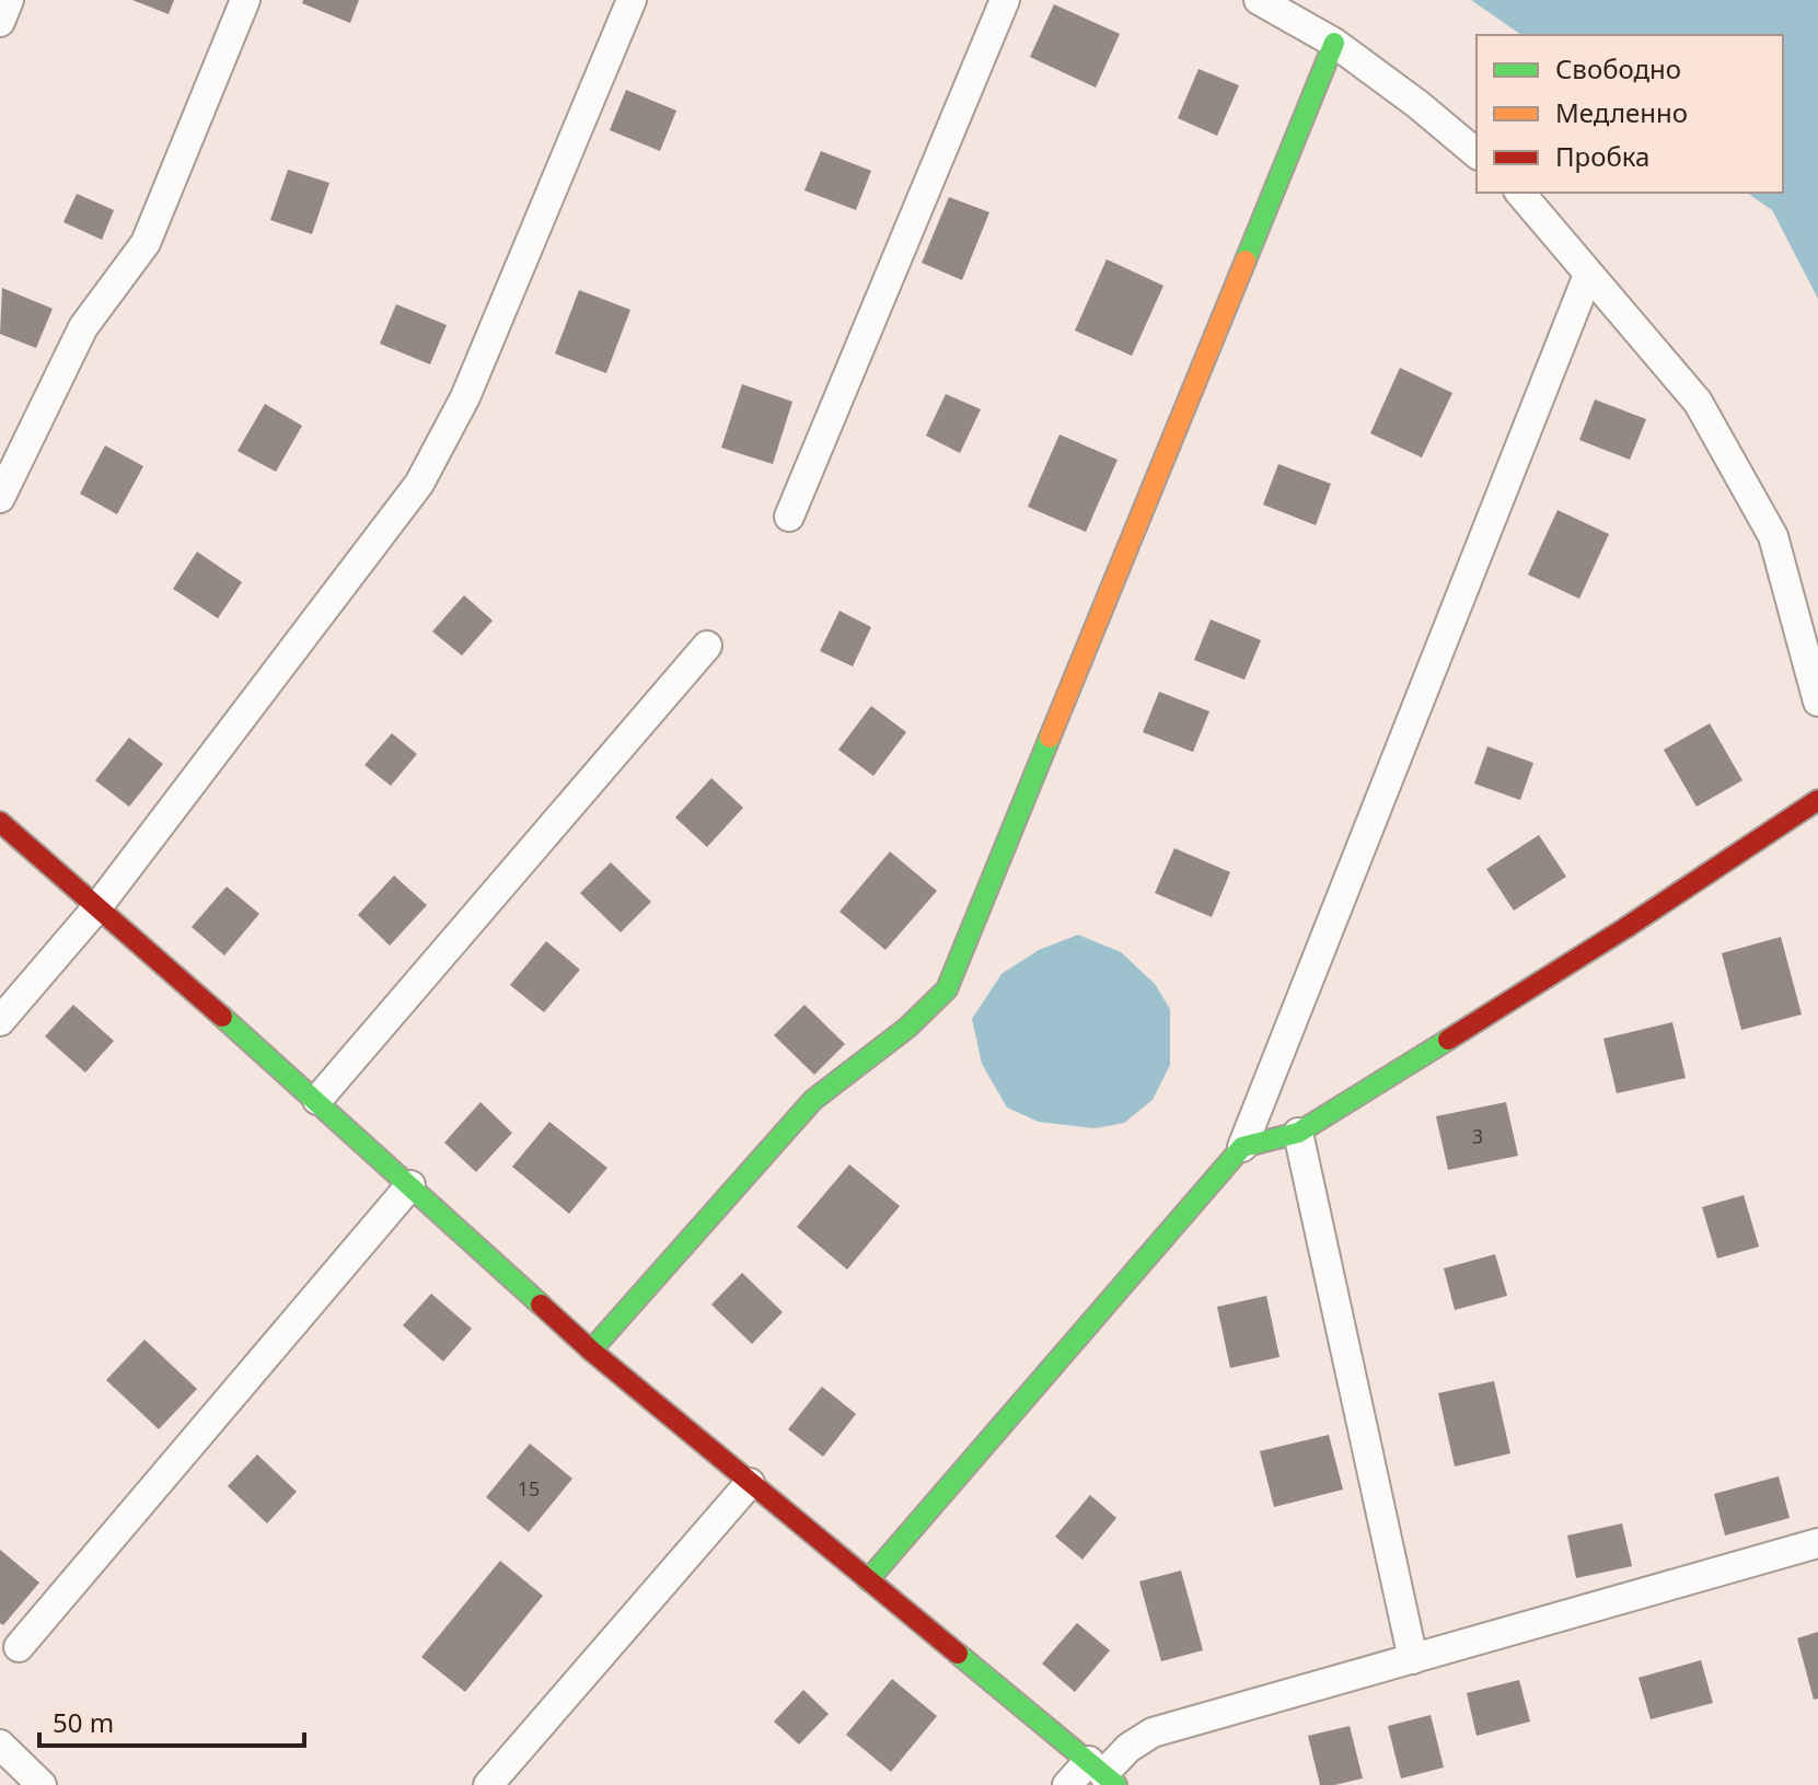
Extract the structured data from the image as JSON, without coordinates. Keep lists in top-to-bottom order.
{
  "house_numbers": ["3", "15"],
  "legend": ["Свободно", "Медленно", "Пробка"],
  "scale_bar": "50 m"
}
